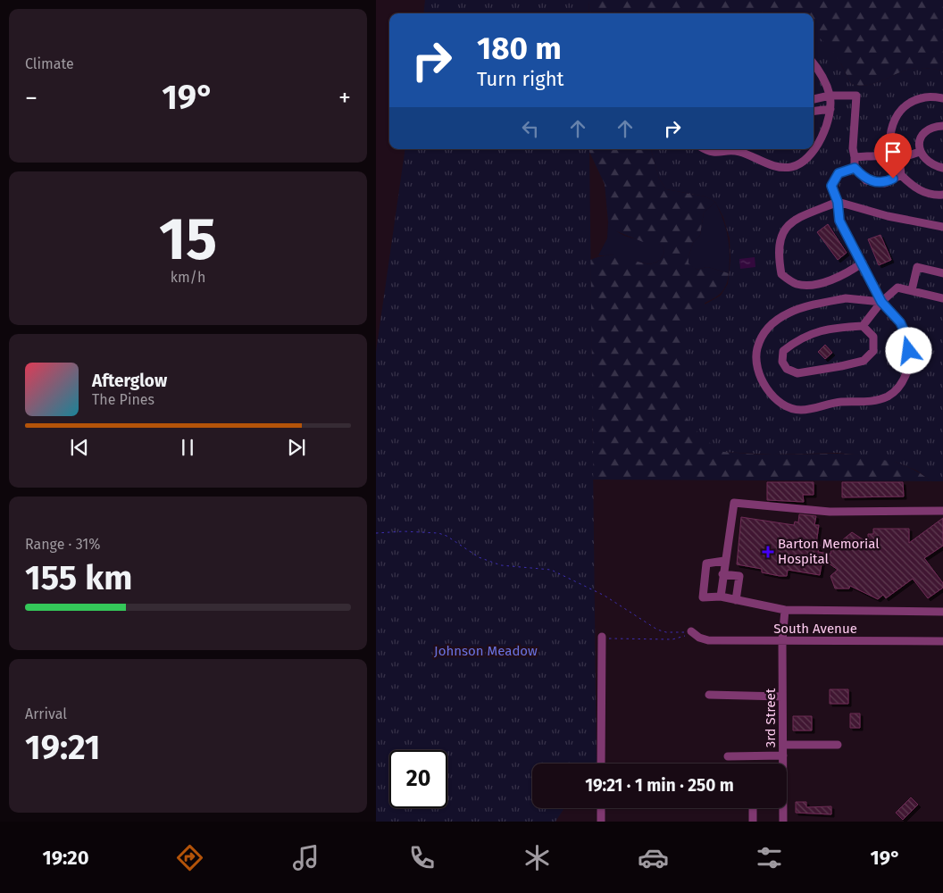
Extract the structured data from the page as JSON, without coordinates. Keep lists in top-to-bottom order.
{
  "streets": {
    "street": ["South Avenue", "3rd Street"]
  },
  "crossings": [
    ["South Avenue", "3rd Street"]
  ],
  "parks": ["Johnson Meadow"],
  "places": {
    "health": ["Barton Memorial Hospital"]
  },
  "page": {
    "tile": [
      "Climate",
      ["15", "km/h"],
      ["Range · 31%", "155 km"],
      ["Arrival", "19:21"]
    ],
    "turn": ["180 m", "Turn right"],
    "heat": ["−", "19°", "+"],
    "song": ["Afterglow", "The Pines"],
    "limit": "20",
    "trip": "19:21 · 1 min · 250 m",
    "tabs": ["19:20", "19°"]
  }
}
